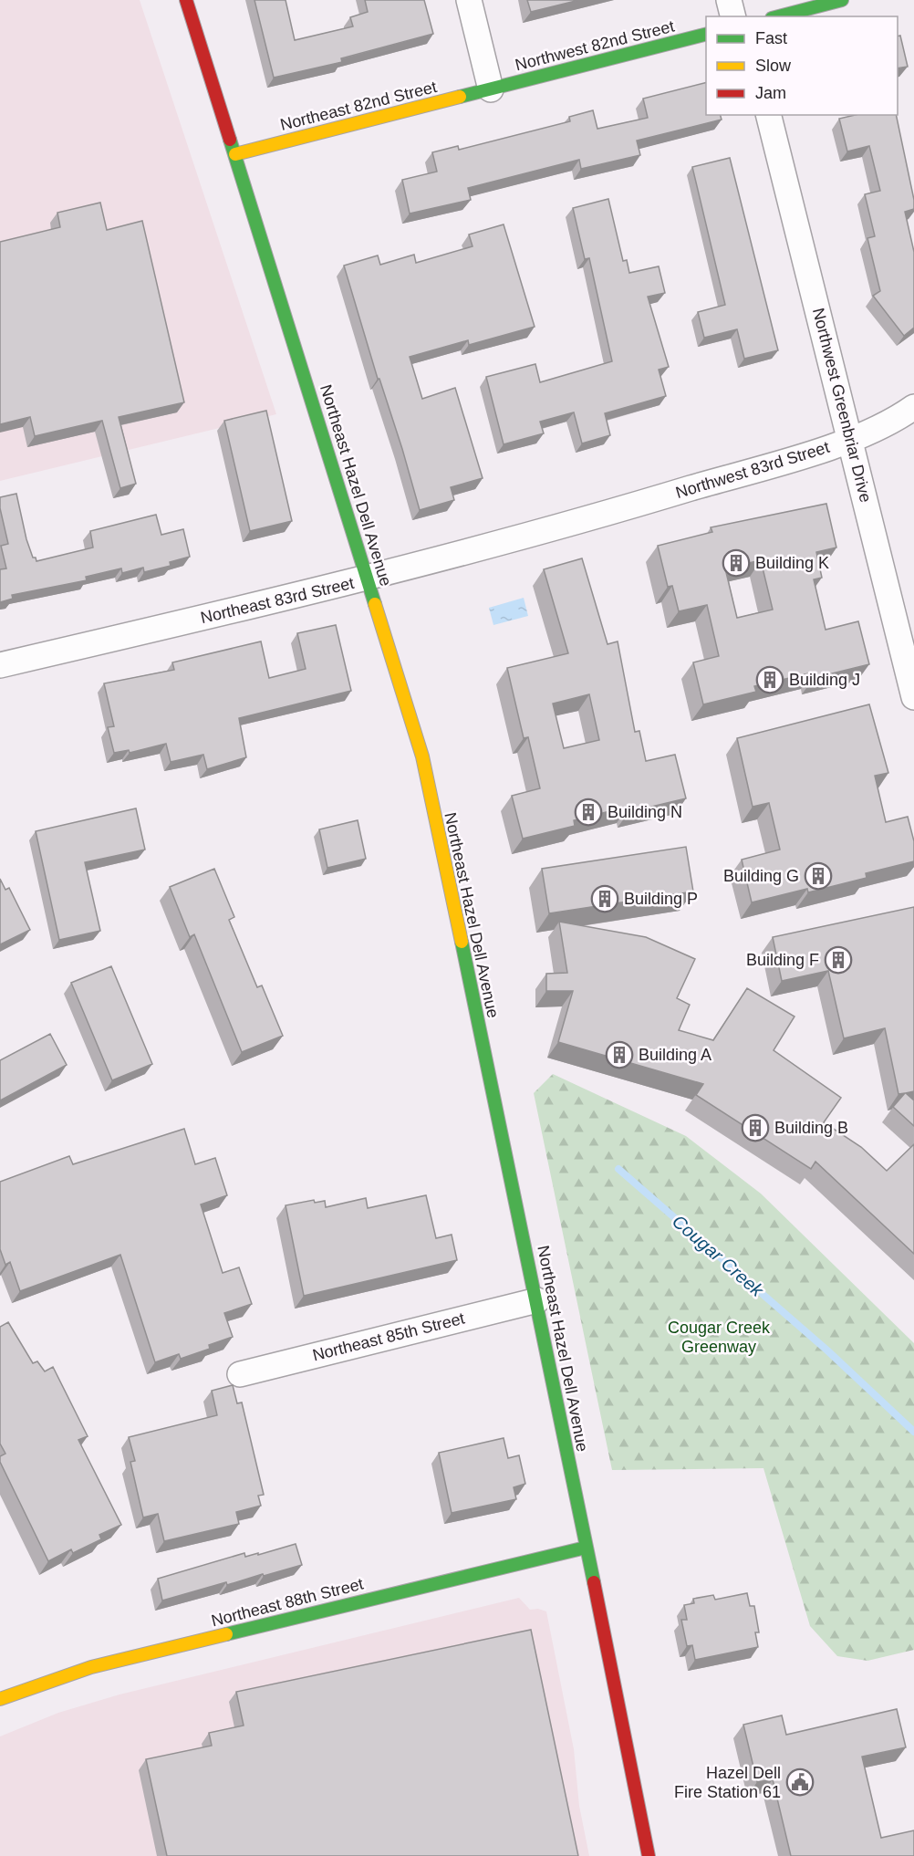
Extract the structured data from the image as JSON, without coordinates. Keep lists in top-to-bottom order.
{
  "streets": {
    "main road": [
      "Northwest 82nd Street",
      "Northeast 82nd Street",
      "Northeast Hazel Dell Avenue",
      "Northeast 88th Street"
    ],
    "street": [
      "Northwest Greenbriar Drive",
      "Northwest 83rd Street",
      "Northeast 83rd Street",
      "Northeast 85th Street"
    ]
  },
  "crossings": [
    ["Northwest 82nd Street", "Northeast 82nd Street"],
    ["Northeast 82nd Street", "Northeast Hazel Dell Avenue"],
    ["Northwest Greenbriar Drive", "Northwest 83rd Street"],
    ["Northwest 83rd Street", "Northeast 83rd Street"],
    ["Northeast Hazel Dell Avenue", "Northeast 83rd Street"],
    ["Northeast Hazel Dell Avenue", "Northeast 85th Street"],
    ["Northeast Hazel Dell Avenue", "Northeast 88th Street"]
  ],
  "water": ["Cougar Creek"],
  "parks": ["Cougar Creek Greenway"],
  "places": {
    "building": [
      "Building K",
      "Building J",
      "Building N",
      "Building G",
      "Building P",
      "Building F",
      "Building A",
      "Building B"
    ],
    "public building": ["Hazel Dell Fire Station 61"]
  },
  "legend": ["Fast", "Slow", "Jam"]
}
